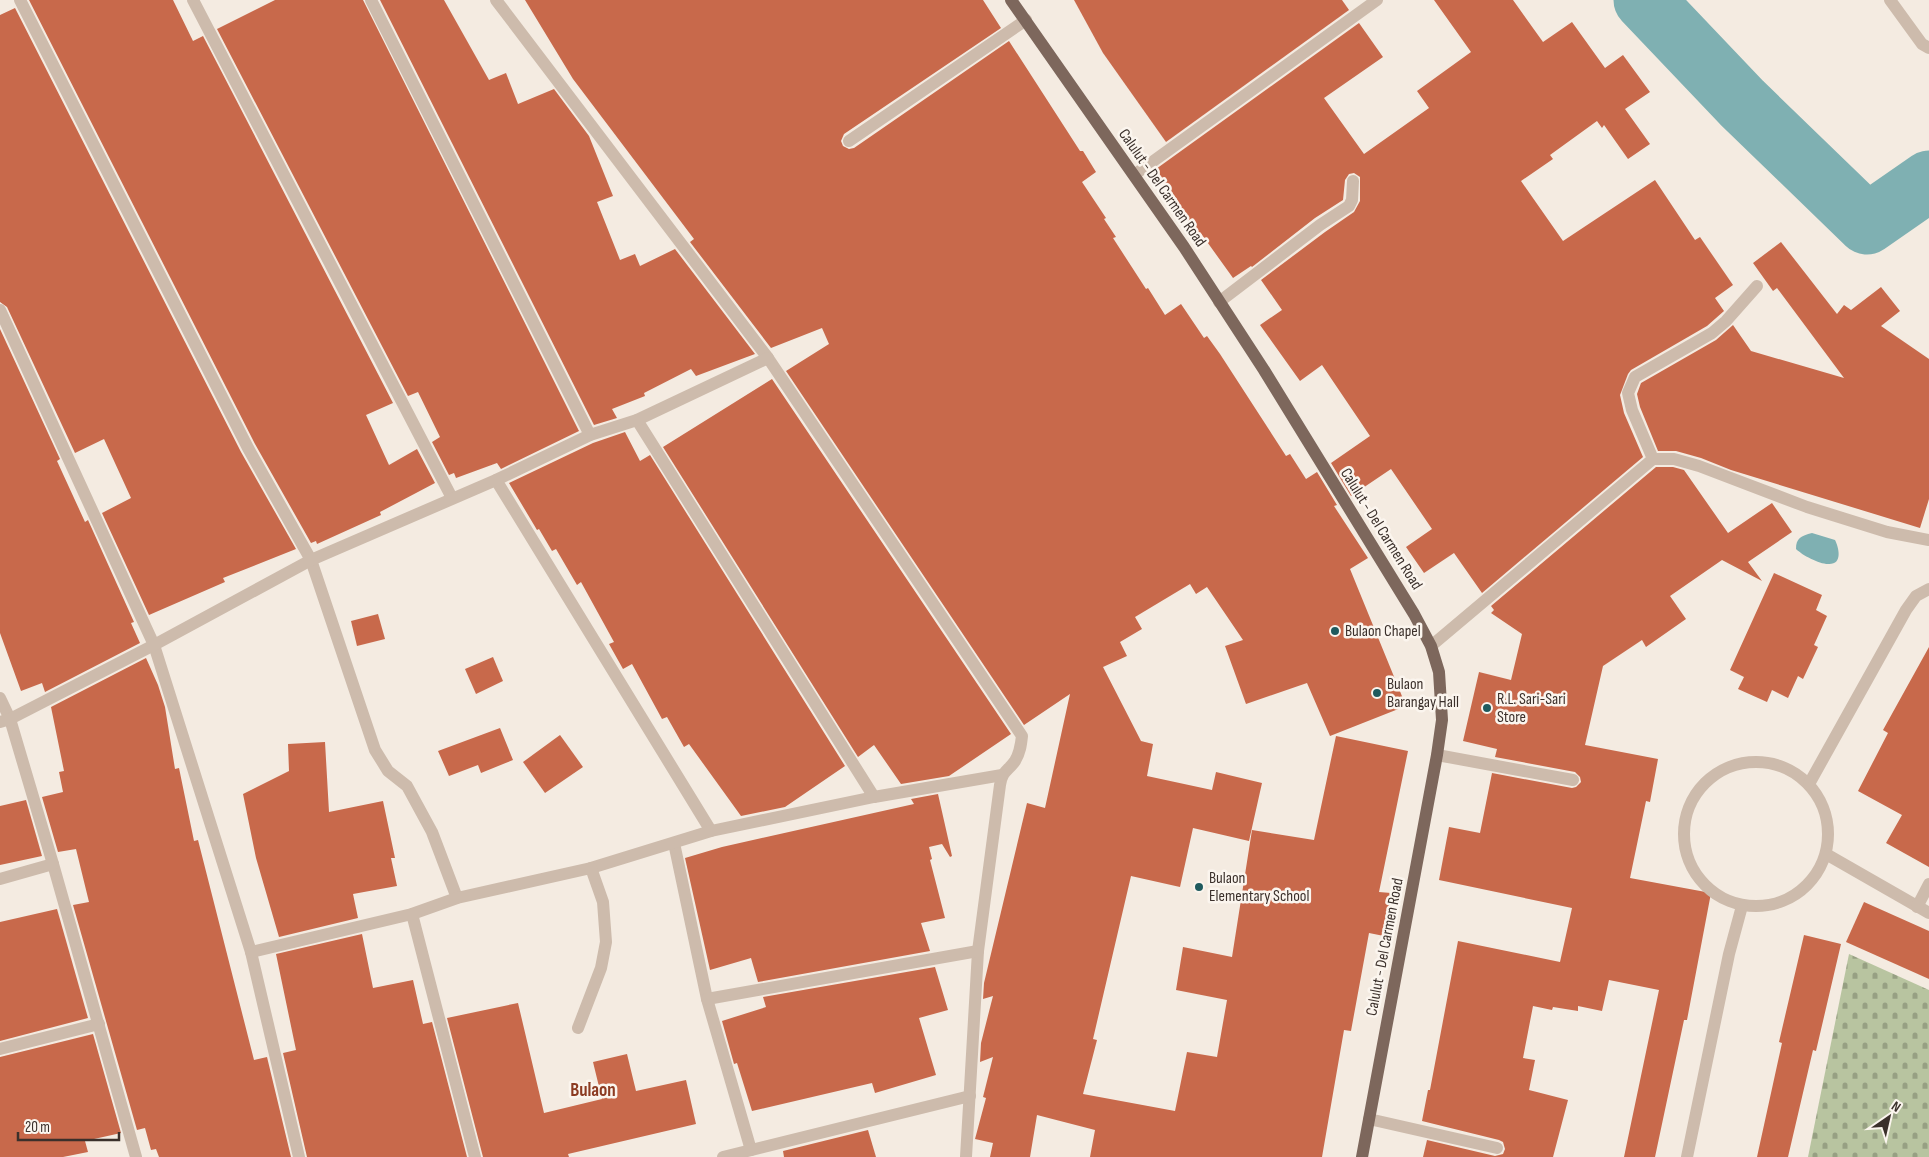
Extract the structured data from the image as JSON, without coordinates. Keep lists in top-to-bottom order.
{
  "streets": {
    "main road": ["Calulut - Del Carmen Road"]
  },
  "districts": ["Bulaon"],
  "places": [
    "Bulaon Chapel",
    "Bulaon Barangay Hall",
    "R.L. Sari-Sari Store",
    "Bulaon Elementary School"
  ],
  "scale_bar": "20 m",
  "north": "top right"
}
